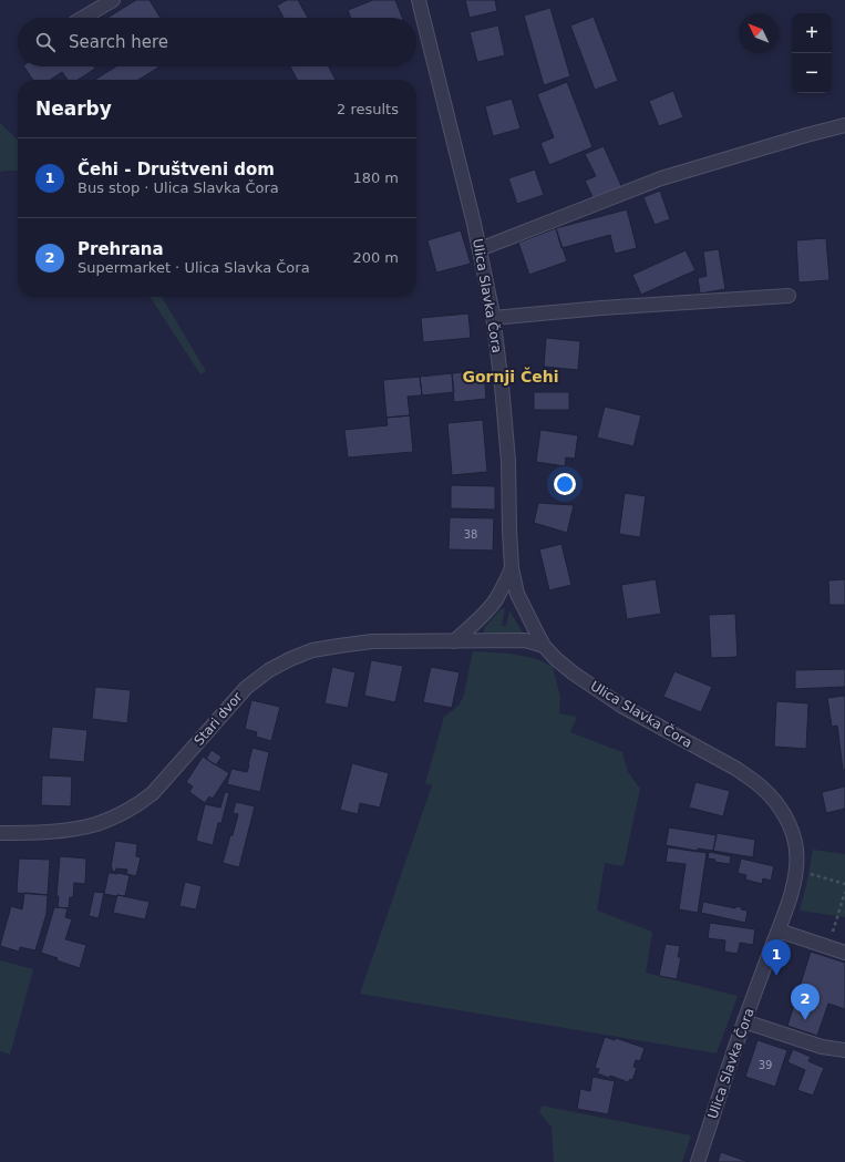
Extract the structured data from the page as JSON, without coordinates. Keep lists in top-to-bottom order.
{
  "streets": {
    "street": ["Ulica Slavka Čora", "Stari dvor"]
  },
  "crossings": [
    ["Ulica Slavka Čora", "Stari dvor"]
  ],
  "districts": ["Gornji Čehi"],
  "house_numbers": ["38", "39"],
  "north": "top left",
  "page": {
    "map_buttons": ["+", "−"],
    "search": "Search here",
    "heading": ["Nearby", "2 results"],
    "list": [
      {
        "mark": "1",
        "name": "Čehi - Društveni dom",
        "note": "Bus stop · Ulica Slavka Čora",
        "value": "180 m"
      },
      {
        "mark": "2",
        "name": "Prehrana",
        "note": "Supermarket · Ulica Slavka Čora",
        "value": "200 m"
      }
    ],
    "pins": ["1", "2"]
  }
}
